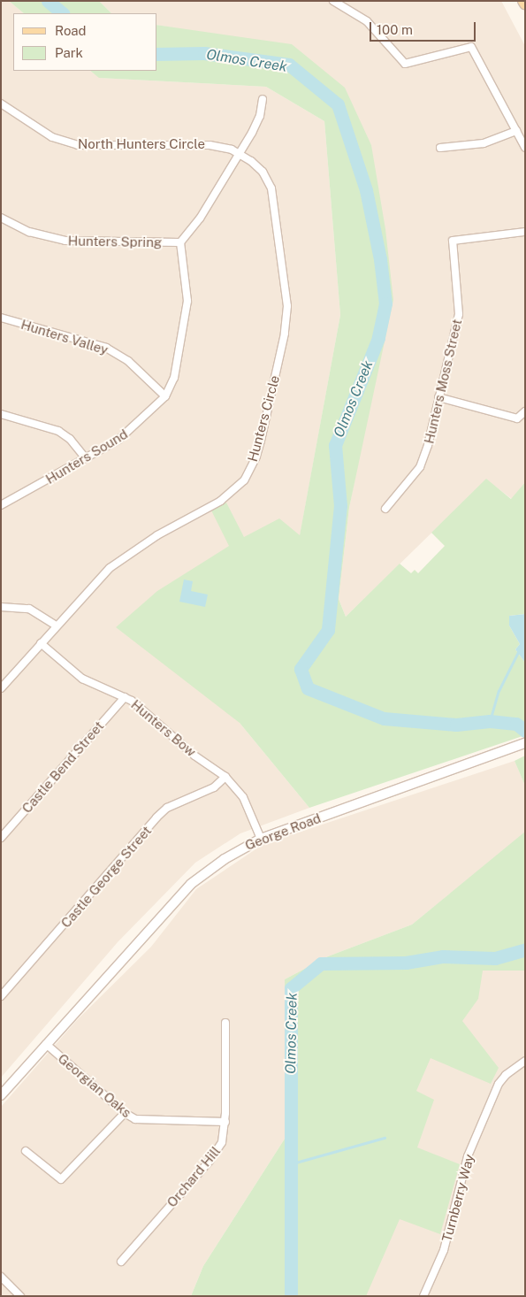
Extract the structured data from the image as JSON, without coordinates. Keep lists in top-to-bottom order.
{
  "streets": {
    "street": [
      "North Hunters Circle",
      "Hunters Spring",
      "Hunters Valley",
      "Hunters Moss Street",
      "Hunters Circle",
      "Hunters Sound",
      "Hunters Bow",
      "Castle Bend Street",
      "George Road",
      "Castle George Street",
      "Georgian Oaks",
      "Orchard Hill",
      "Turnberry Way"
    ]
  },
  "crossings": [
    ["North Hunters Circle", "Hunters Circle"],
    ["Hunters Spring", "Hunters Sound"],
    ["Hunters Valley", "Hunters Sound"],
    ["Hunters Circle", "Hunters Bow"],
    ["Hunters Bow", "Castle Bend Street"],
    ["Hunters Bow", "George Road"],
    ["Hunters Bow", "Castle George Street"],
    ["George Road", "Georgian Oaks"],
    ["Georgian Oaks", "Orchard Hill"]
  ],
  "water": ["Olmos Creek"],
  "legend": ["Road", "Park"],
  "scale_bar": "100 m"
}
